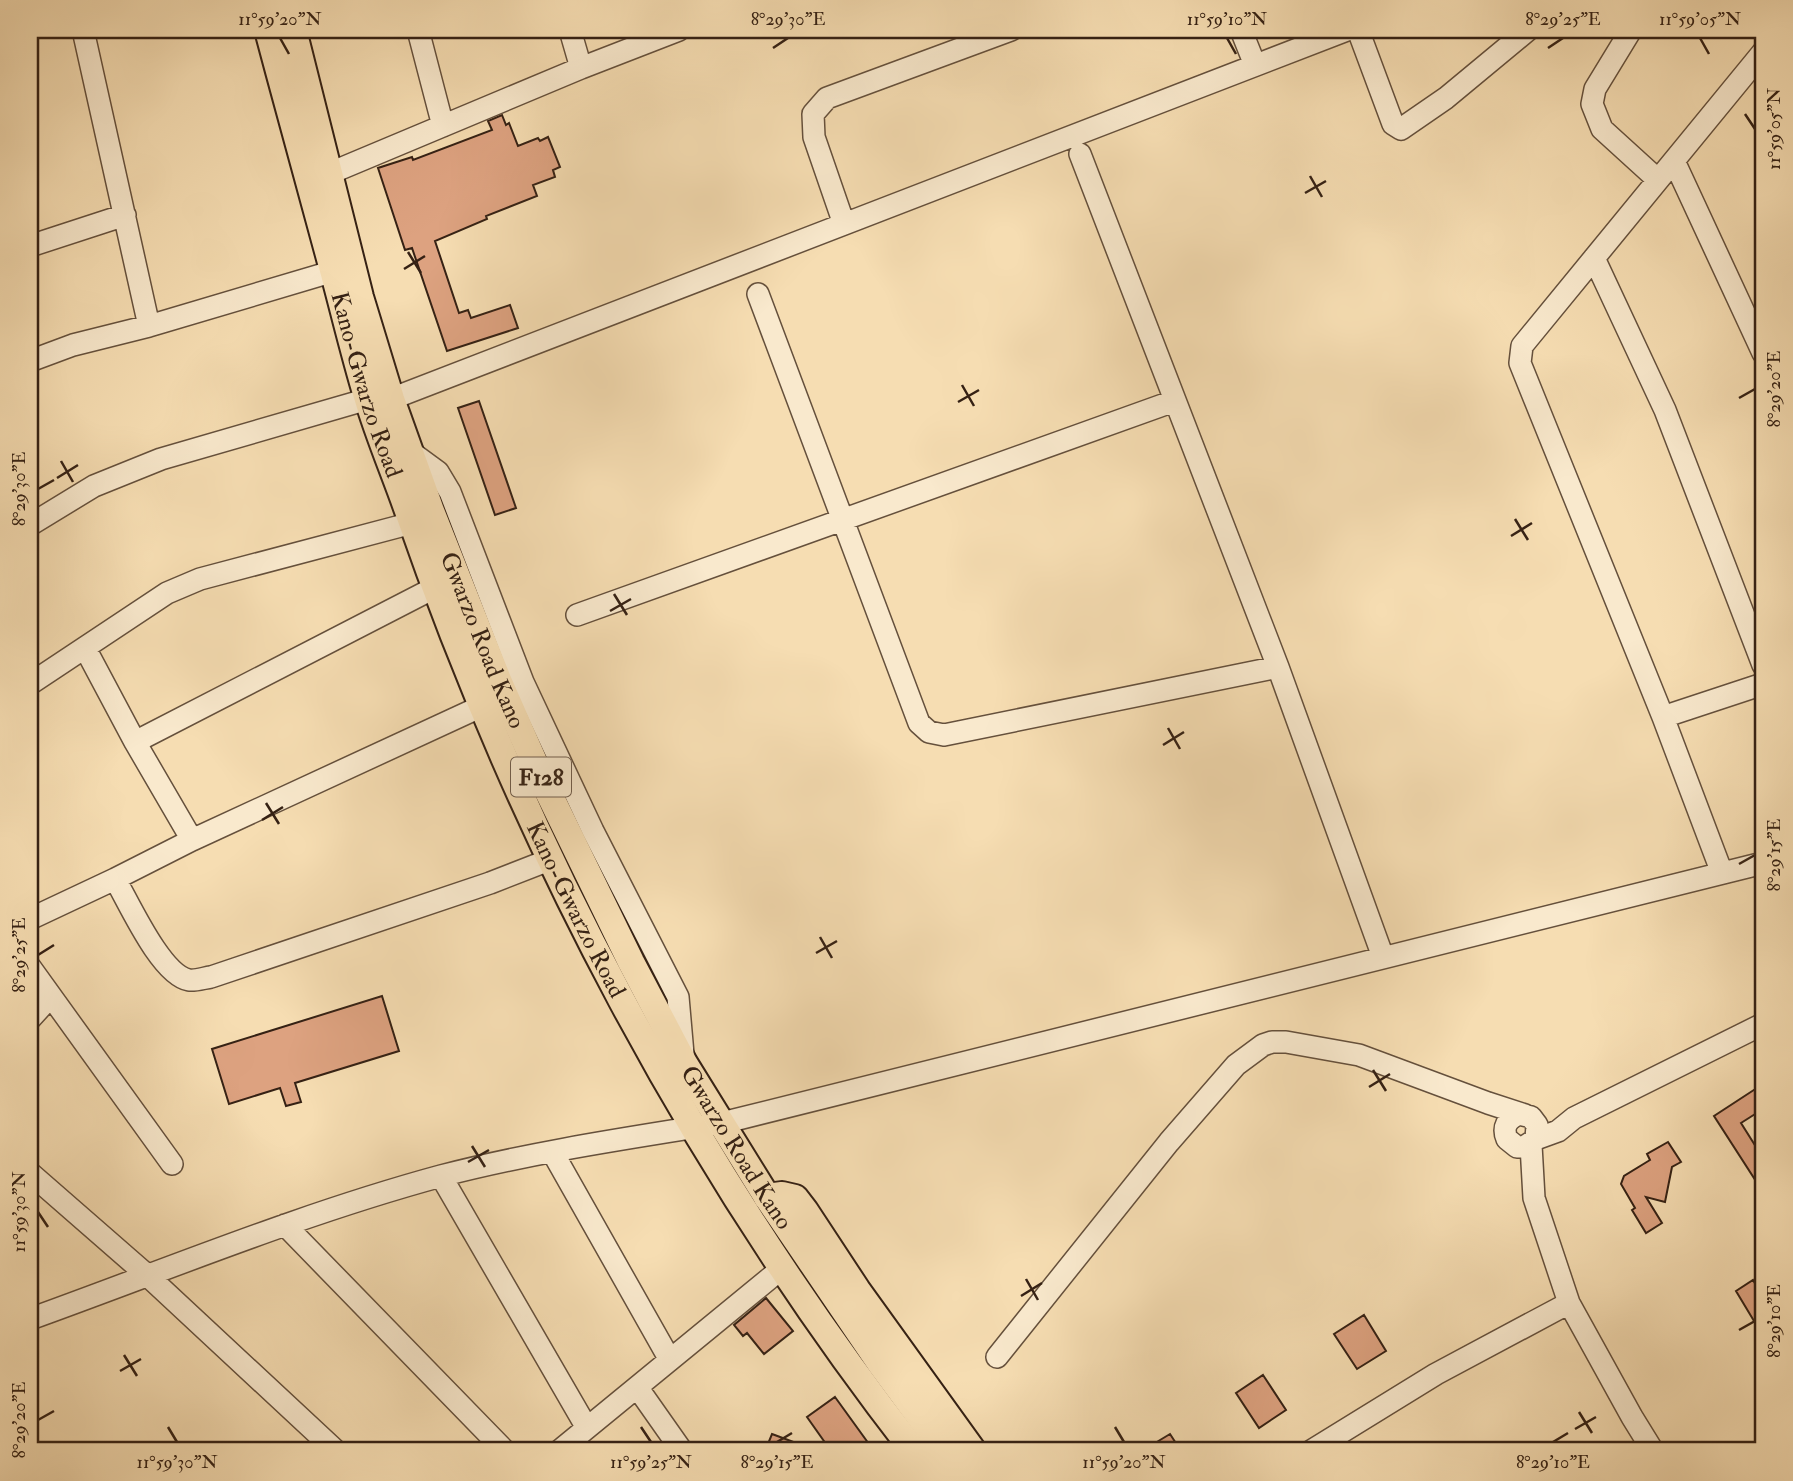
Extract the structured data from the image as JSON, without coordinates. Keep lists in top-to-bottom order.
{
  "streets": {
    "main road": ["Kano-Gwarzo Road", "Gwarzo Road Kano", "F128"]
  },
  "crossings": [
    ["Kano-Gwarzo Road", "Gwarzo Road Kano"]
  ],
  "coordinates": [
    "11°59'20\"N",
    "8°29'30\"E",
    "11°59'10\"N",
    "8°29'25\"E",
    "11°59'05\"N",
    "8°29'20\"E",
    "8°29'15\"E",
    "11°59'30\"N",
    "8°29'10\"E",
    "11°59'25\"N"
  ]
}
